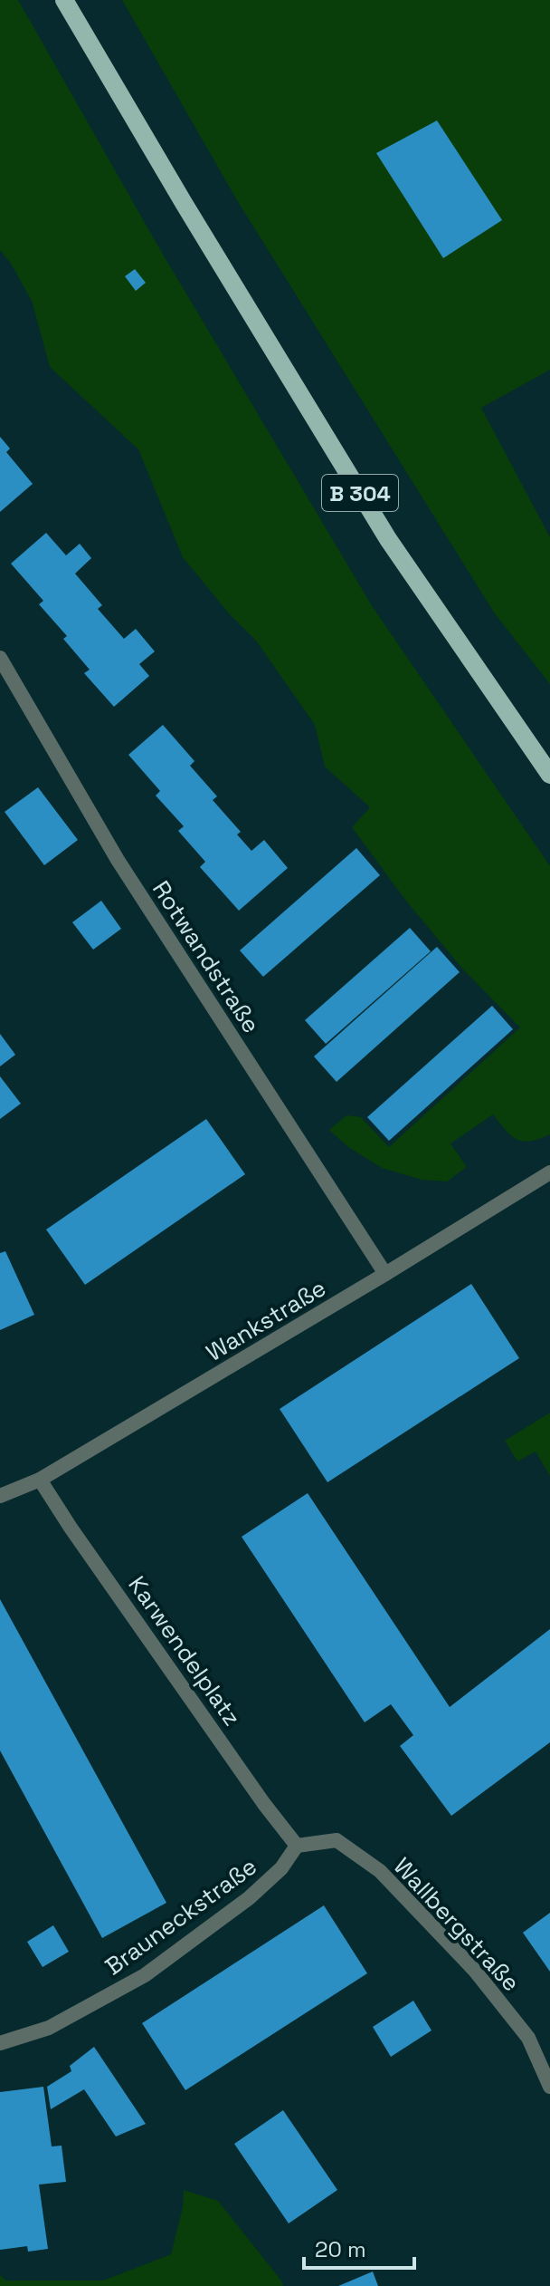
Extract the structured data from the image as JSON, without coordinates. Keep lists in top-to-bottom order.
{
  "streets": {
    "main road": ["B 304"],
    "street": [
      "Rotwandstraße",
      "Wankstraße",
      "Karwendelplatz",
      "Brauneckstraße",
      "Wallbergstraße"
    ]
  },
  "crossings": [
    ["Rotwandstraße", "Wankstraße"],
    ["Wankstraße", "Karwendelplatz"],
    ["Karwendelplatz", "Brauneckstraße"],
    ["Karwendelplatz", "Wallbergstraße"],
    ["Brauneckstraße", "Wallbergstraße"]
  ],
  "scale_bar": "20 m"
}
